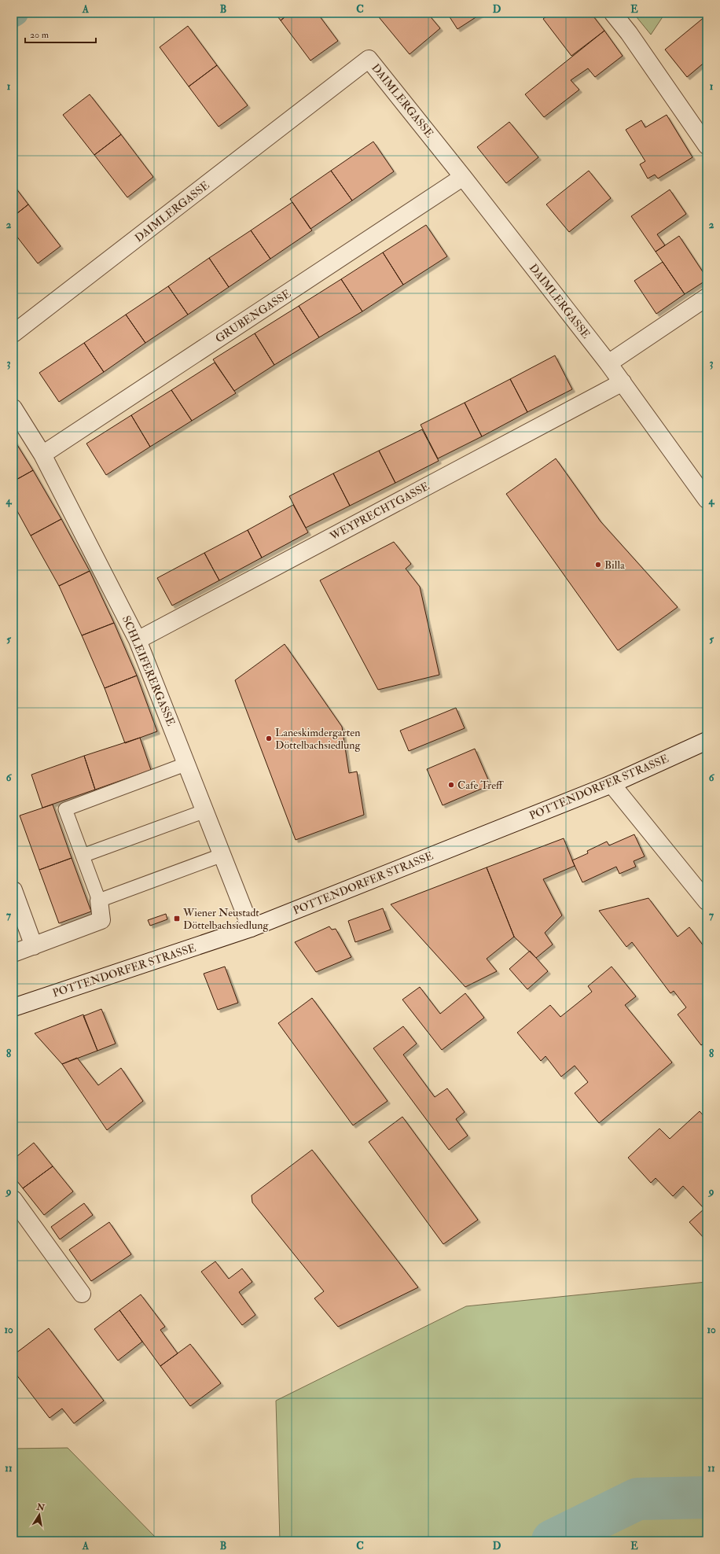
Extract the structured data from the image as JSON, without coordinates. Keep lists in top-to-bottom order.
{
  "streets": {
    "street": [
      "DAIMLERGASSE",
      "GRUBENGASSE",
      "WEYPRECHTGASSE",
      "SCHLEIFERERGASSE",
      "POTTENDORFER STRASSE"
    ]
  },
  "crossings": [
    ["DAIMLERGASSE", "GRUBENGASSE"],
    ["DAIMLERGASSE", "WEYPRECHTGASSE"],
    ["GRUBENGASSE", "SCHLEIFERERGASSE"],
    ["WEYPRECHTGASSE", "SCHLEIFERERGASSE"],
    ["SCHLEIFERERGASSE", "POTTENDORFER STRASSE"]
  ],
  "places": {
    "other": ["Billa", "Laneskimdergarten Döttelbachsiedlung", "Cafe Treff"],
    "transit": ["Wiener Neustadt Döttelbachsiedlung"]
  },
  "scale_bar": "20 m",
  "north": "top",
  "grid": {
    "columns": [
      "A",
      "B",
      "C",
      "D",
      "E"
    ],
    "rows": [
      "1",
      "2",
      "3",
      "4",
      "5",
      "6",
      "7",
      "8",
      "9",
      "10",
      "11"
    ]
  }
}
